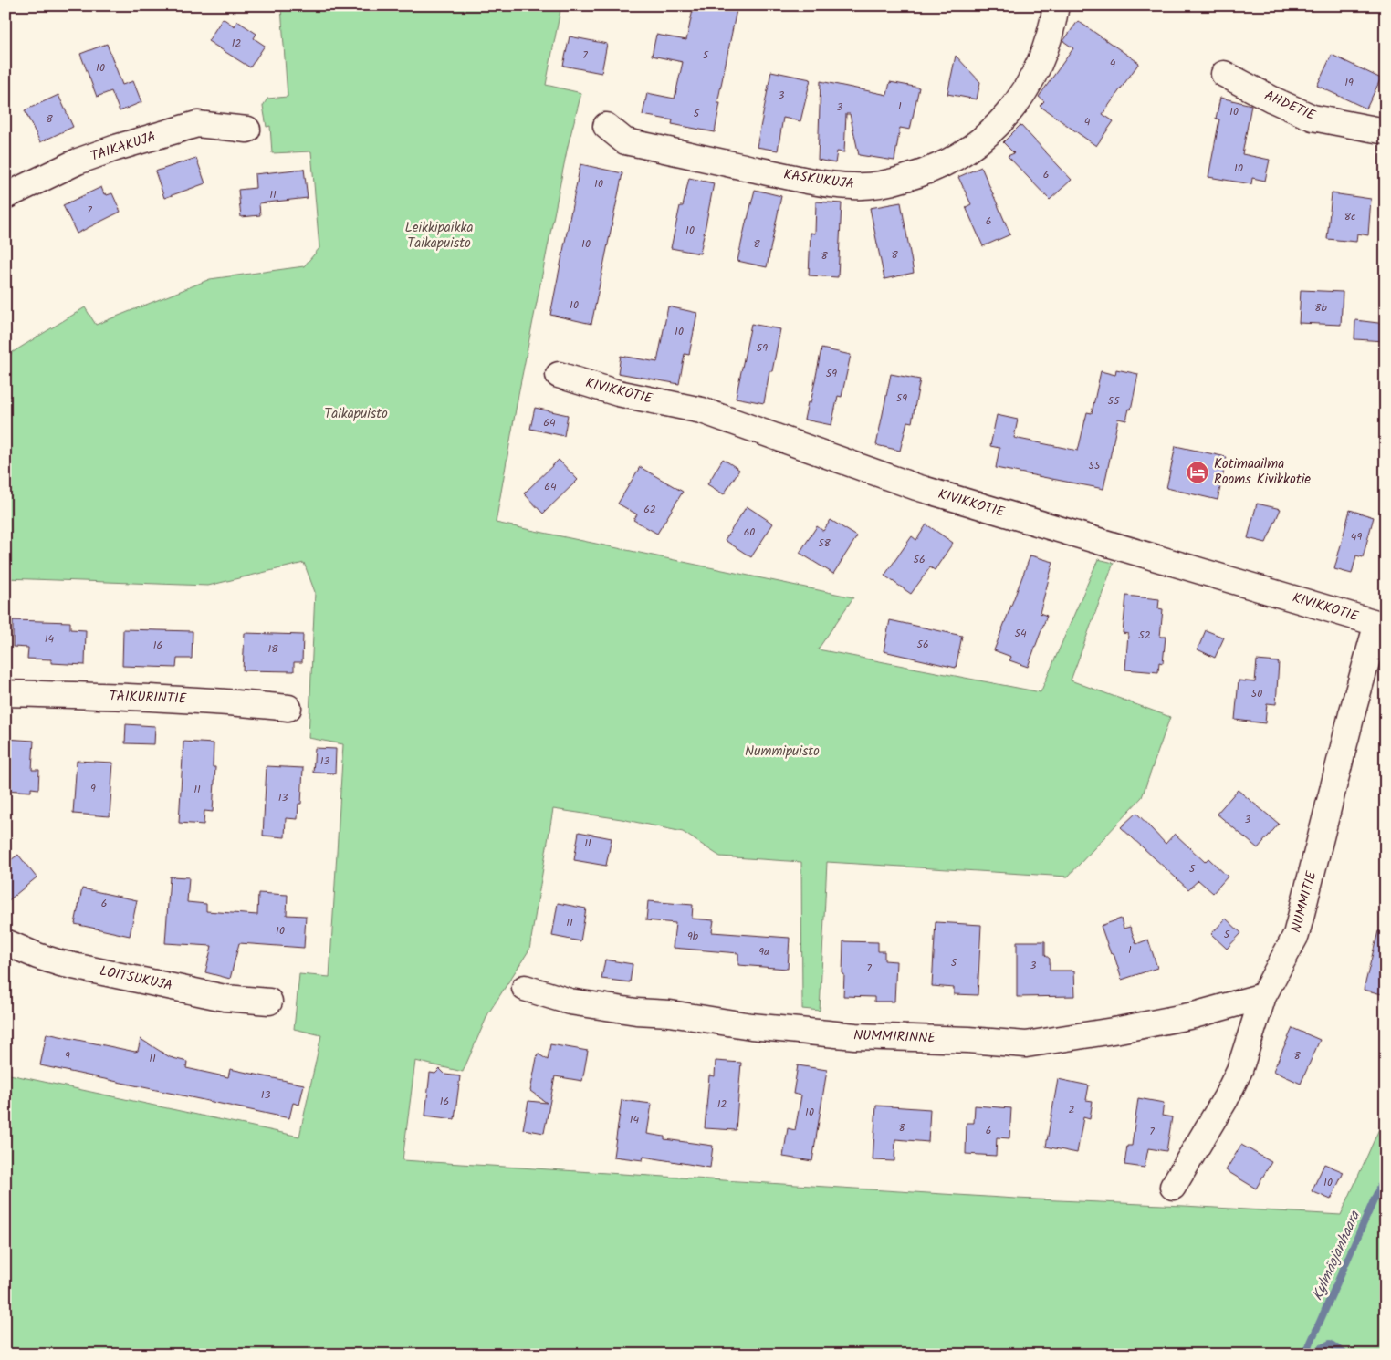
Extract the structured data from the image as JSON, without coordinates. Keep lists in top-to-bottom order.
{
  "streets": {
    "street": [
      "AHDETIE",
      "TAIKAKUJA",
      "KASKUKUJA",
      "KIVIKKOTIE",
      "TAIKURINTIE",
      "NUMMITIE",
      "LOITSUKUJA",
      "NUMMIRINNE"
    ]
  },
  "crossings": [
    ["KIVIKKOTIE", "NUMMITIE"],
    ["NUMMITIE", "NUMMIRINNE"]
  ],
  "water": ["Kylmäojanhaara"],
  "parks": ["Leikkipaikka Taikapuisto", "Taikapuisto", "Nummipuisto"],
  "places": {
    "hotel": ["Kotimaailma Rooms Kivikkotie"]
  },
  "house_numbers": [
    "12",
    "7",
    "5",
    "4",
    "10",
    "19",
    "3",
    "1",
    "3",
    "10",
    "5",
    "8",
    "4",
    "10",
    "6",
    "10",
    "11",
    "7",
    "8c",
    "6",
    "10",
    "10",
    "8",
    "8",
    "8",
    "10",
    "8b",
    "10",
    "59",
    "59",
    "59",
    "55",
    "64",
    "55",
    "64",
    "62",
    "60",
    "49",
    "58",
    "56",
    "54",
    "52",
    "14",
    "56",
    "16",
    "18",
    "50",
    "13",
    "9",
    "11",
    "13",
    "3",
    "11",
    "5",
    "6",
    "11",
    "10",
    "5",
    "9b",
    "1",
    "9a",
    "5",
    "3",
    "7",
    "9",
    "8",
    "11",
    "13",
    "16",
    "12",
    "2",
    "10",
    "14",
    "8",
    "6",
    "7",
    "10"
  ]
}
